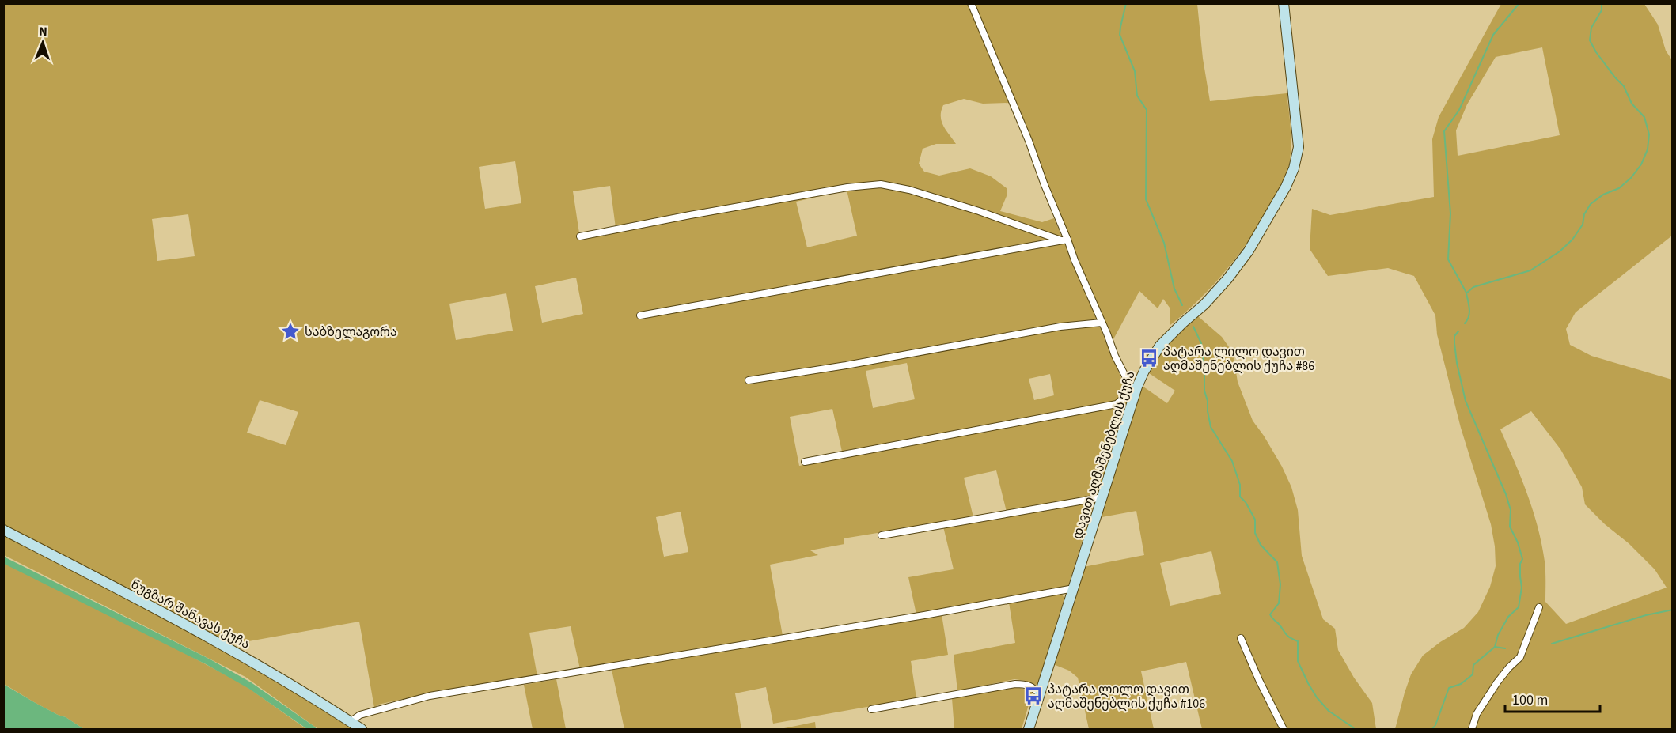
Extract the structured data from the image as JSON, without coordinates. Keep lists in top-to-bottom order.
{
  "streets": {
    "street": ["დავით აღმაშენებლის ქუჩა", "ნუგზარ შანავას ქუჩა"]
  },
  "places": {
    "place": ["საბზელაგორა"],
    "bus stop": ["პატარა ლილო დავით აღმაშენებლის ქუჩა #86", "პატარა ლილო დავით აღმაშენებლის ქუჩა #106"]
  },
  "scale_bar": "100 m",
  "north": "top"
}
